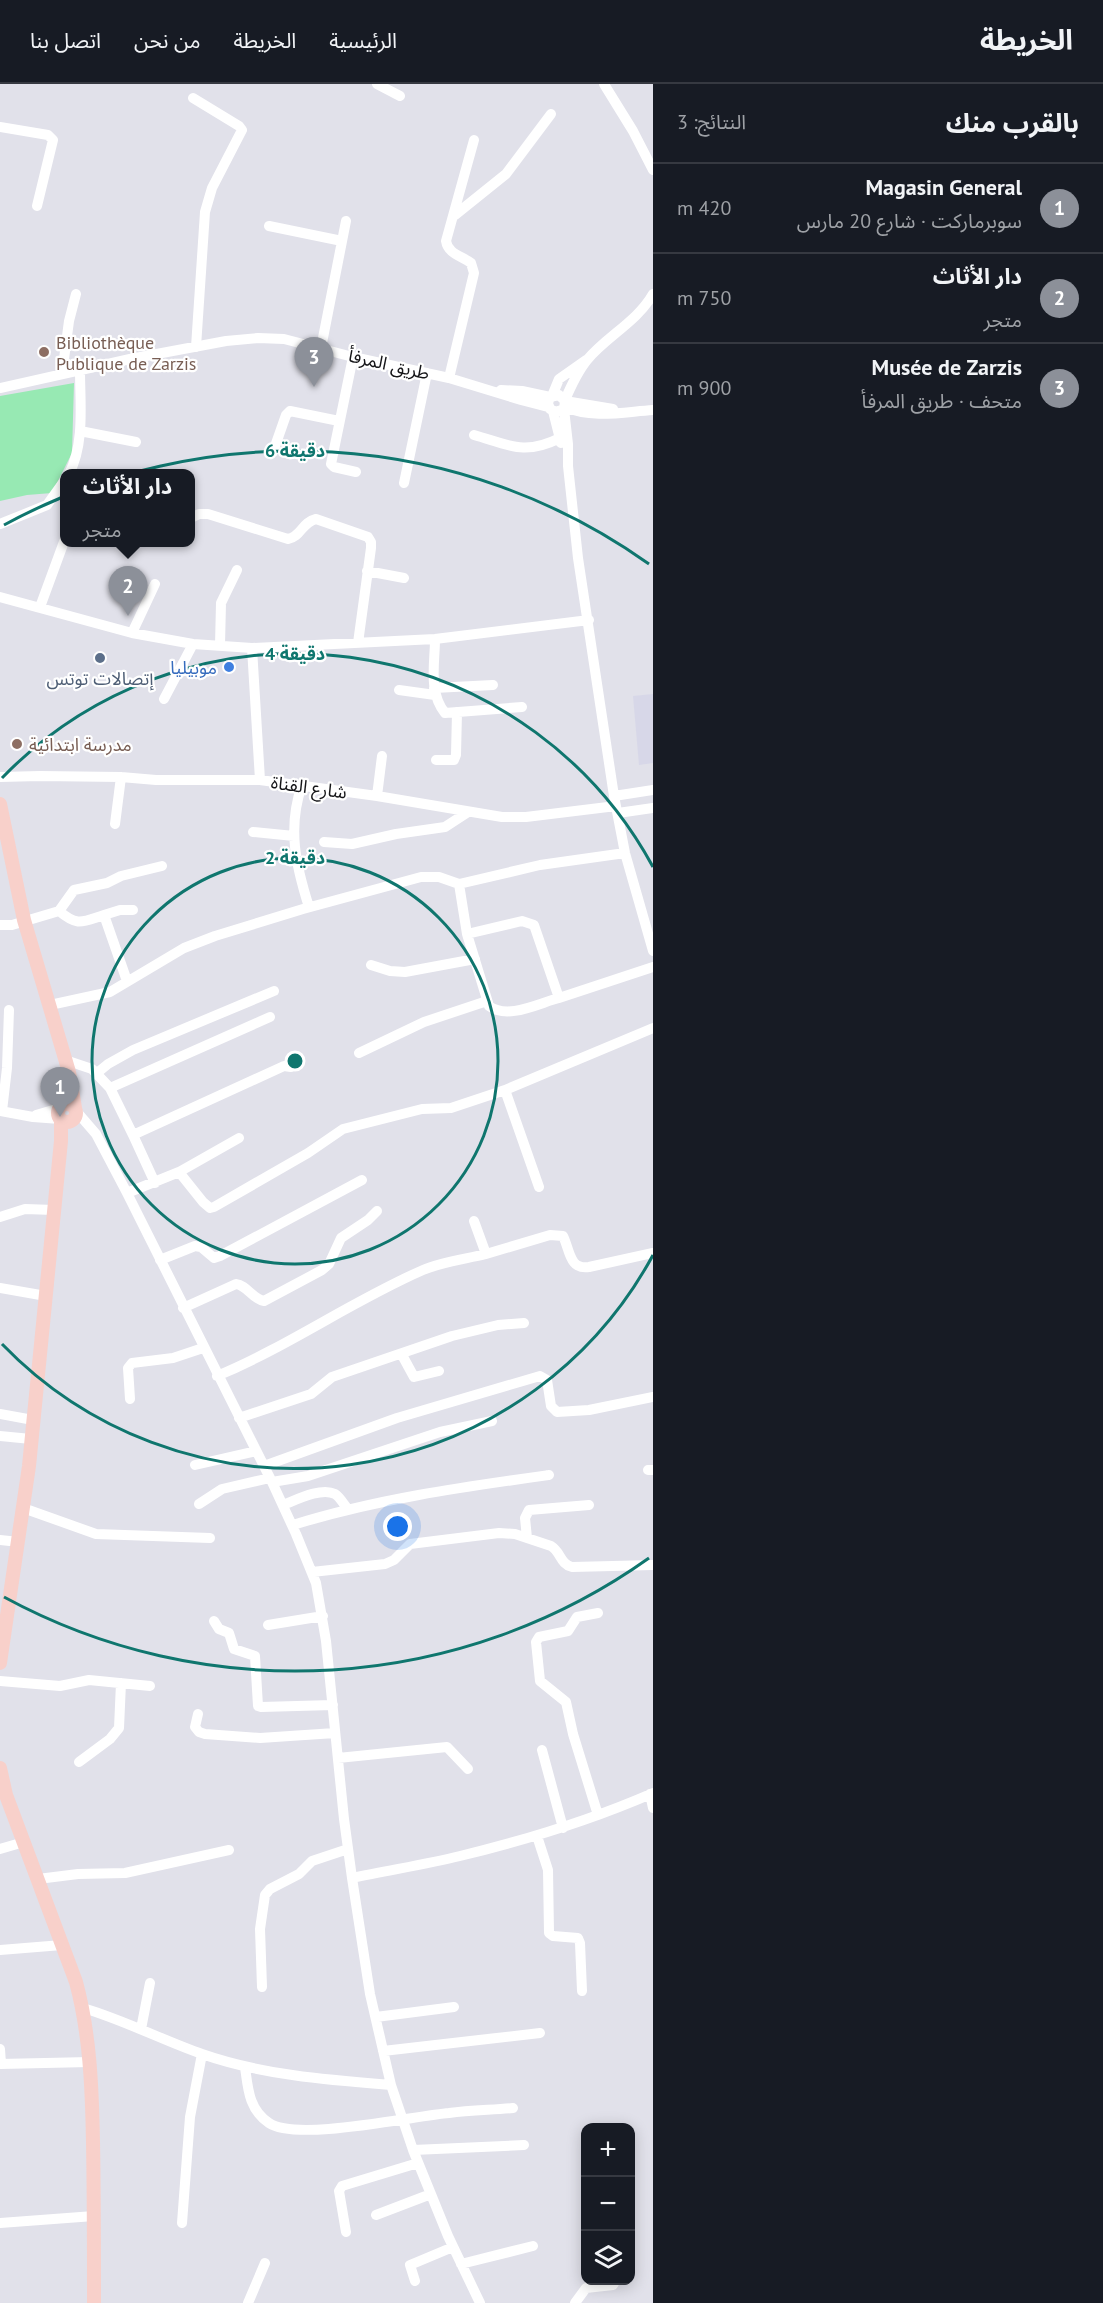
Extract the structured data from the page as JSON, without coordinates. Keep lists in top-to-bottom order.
{
  "streets": {
    "street": ["طريق المرفأ", "شارع القناة"]
  },
  "places": [
    "Bibliothèque Publique de Zarzis",
    "إتصالات توتس",
    "موبيليا",
    "مدرسة ابتدائية"
  ],
  "page": {
    "header": "الخريطة",
    "nav": [
      "الرئيسية",
      "الخريطة",
      "من نحن",
      "اتصل بنا"
    ],
    "heading": ["بالقرب منك", "النتائج: 3"],
    "list": [
      {
        "mark": "1",
        "name": "Magasin General",
        "note": "سوبرماركت · شارع 20 مارس",
        "value": "420 m"
      },
      {
        "mark": "2",
        "name": "دار الأثاث",
        "note": "متجر",
        "value": "750 m"
      },
      {
        "mark": "3",
        "name": "Musée de Zarzis",
        "note": "متحف · طريق المرفأ",
        "value": "900 m"
      }
    ],
    "pins": ["3", "2", "1"],
    "popup": ["دار الأثاث", "متجر"],
    "map_buttons": ["+", "−"]
  },
  "rings": ["6 دقيقة", "4 دقيقة", "2 دقيقة"]
}
